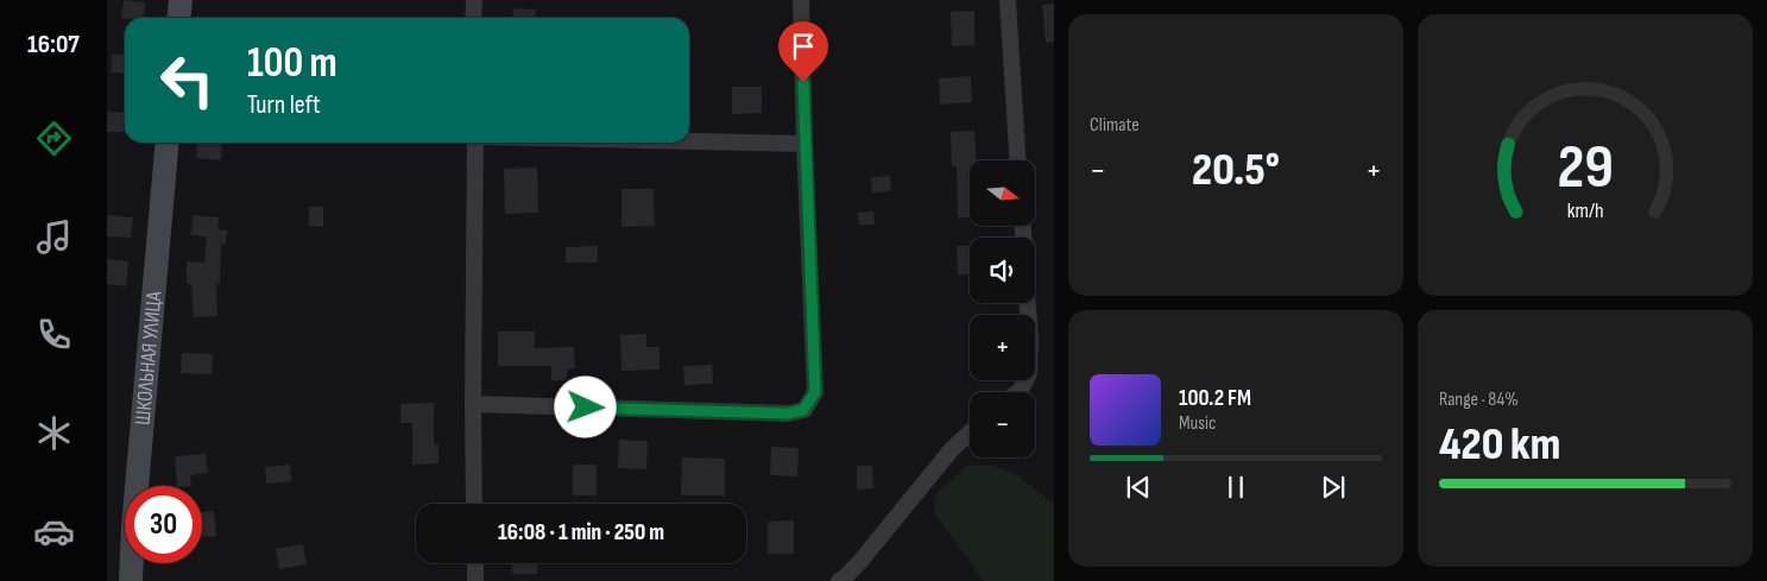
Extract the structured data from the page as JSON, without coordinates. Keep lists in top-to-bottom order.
{
  "streets": {
    "street": ["ШКОЛЬНАЯ УЛИЦА"]
  },
  "north": "right",
  "page": {
    "tabs": "16:07",
    "tile": [
      "Climate",
      ["Range · 84%", "420 km"]
    ],
    "turn": ["100 m", "Turn left"],
    "heat": ["−", "20.5°", "+"],
    "map_buttons": ["+", "−"],
    "song": ["100.2 FM", "Music"],
    "limit": "30",
    "trip": "16:08 · 1 min · 250 m",
    "gauge": ["29", "km/h"]
  }
}
